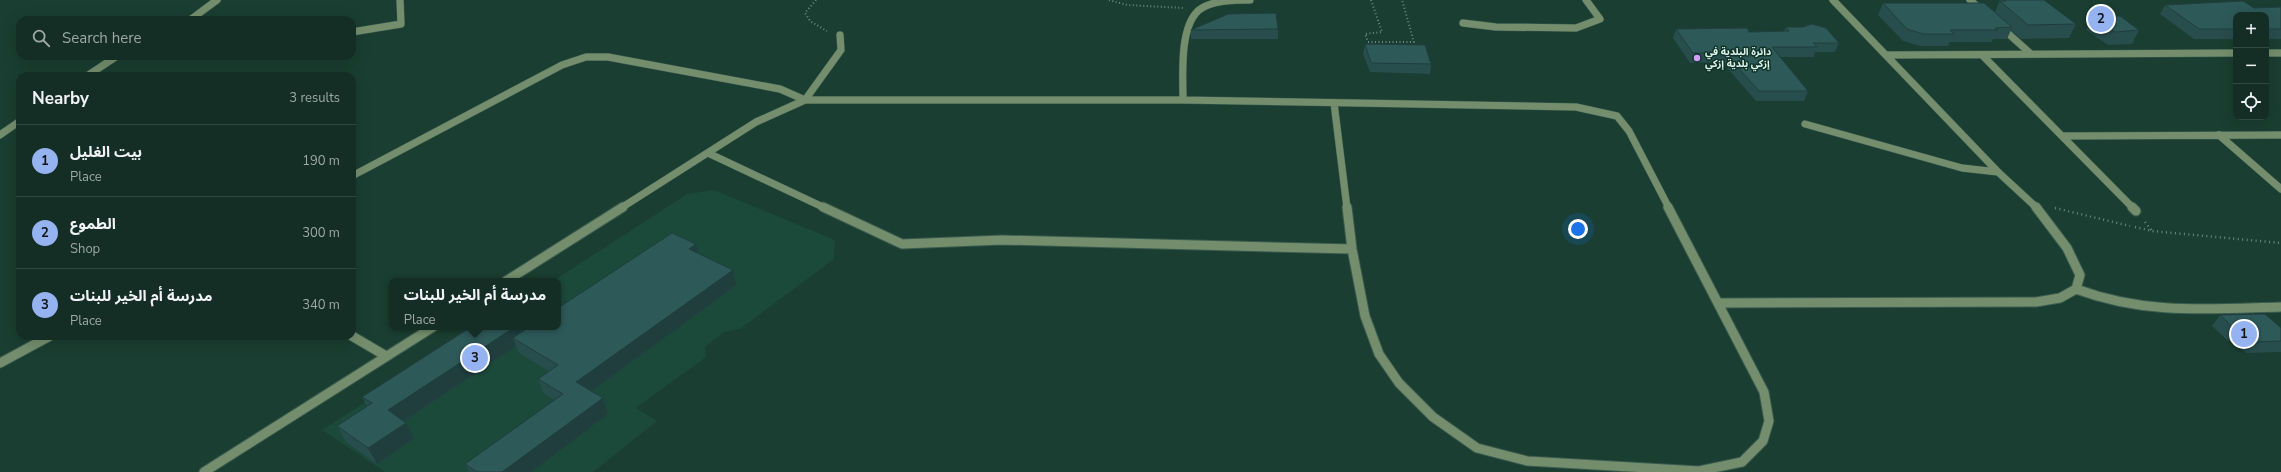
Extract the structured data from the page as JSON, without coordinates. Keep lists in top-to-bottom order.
{
  "places": ["دائرة البلدية في إزكي بلدية إزكي"],
  "page": {
    "pins": ["2", "1", "3"],
    "map_buttons": ["+", "−"],
    "search": "Search here",
    "heading": ["Nearby", "3 results"],
    "list": [
      {
        "mark": "1",
        "name": "بيت الغليل",
        "note": "Place",
        "value": "190 m"
      },
      {
        "mark": "2",
        "name": "الطموع",
        "note": "Shop",
        "value": "300 m"
      },
      {
        "mark": "3",
        "name": "مدرسة أم الخير للبنات",
        "note": "Place",
        "value": "340 m"
      }
    ],
    "popup": ["مدرسة أم الخير للبنات", "Place"]
  }
}
